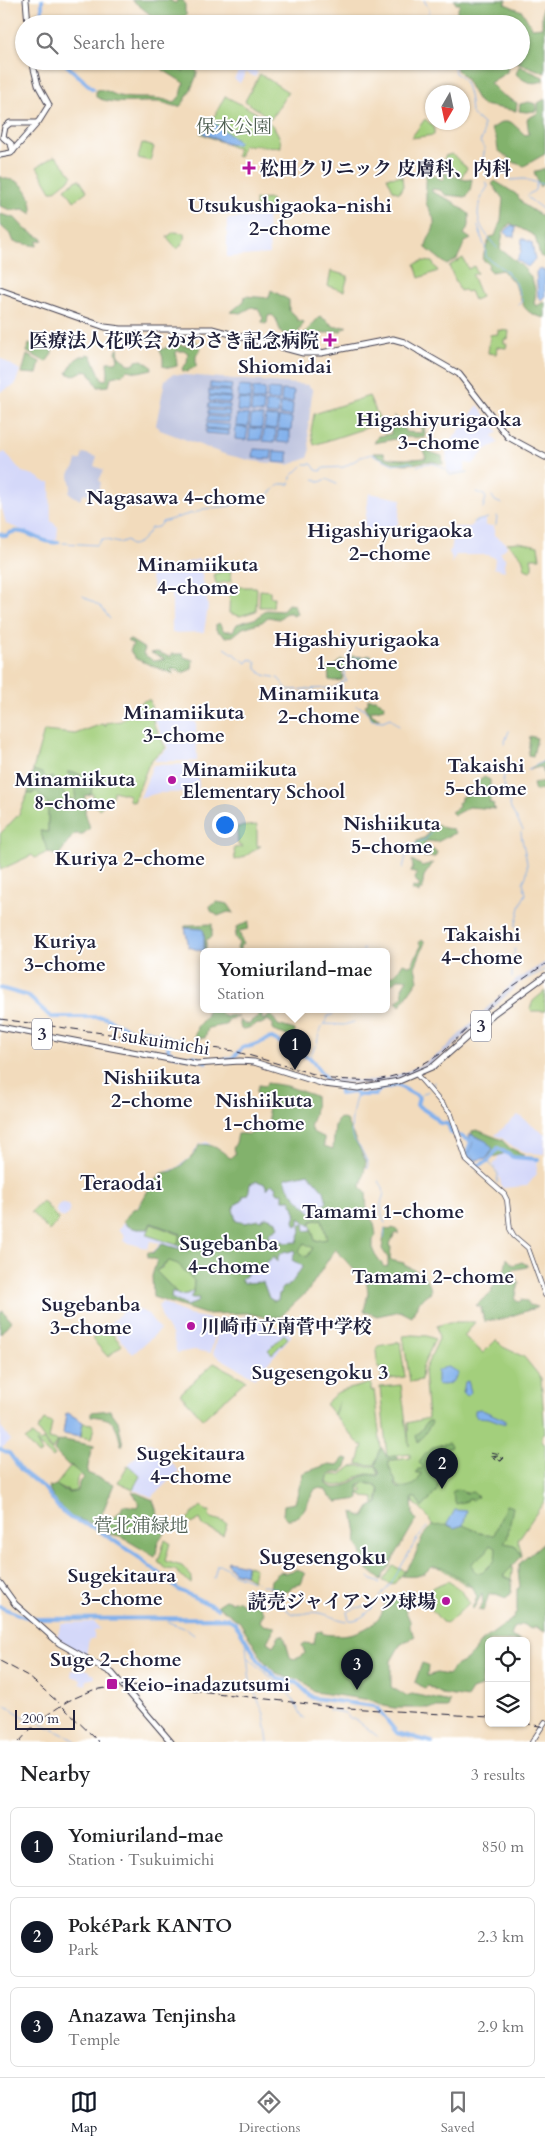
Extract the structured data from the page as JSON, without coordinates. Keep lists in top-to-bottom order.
{
  "streets": {
    "main road": ["3", "Tsukuimichi"]
  },
  "districts": [
    "Utsukushigaoka-nishi 2-chome",
    "Shiomidai",
    "Higashiyurigaoka 3-chome",
    "Nagasawa 4-chome",
    "Higashiyurigaoka 2-chome",
    "Minamiikuta 4-chome",
    "Higashiyurigaoka 1-chome",
    "Minamiikuta 2-chome",
    "Minamiikuta 3-chome",
    "Takaishi 5-chome",
    "Minamiikuta 8-chome",
    "Nishiikuta 5-chome",
    "Kuriya 2-chome",
    "Takaishi 4-chome",
    "Kuriya 3-chome",
    "Nishiikuta 2-chome",
    "Nishiikuta 1-chome",
    "Teraodai",
    "Tamami 1-chome",
    "Sugebanba 4-chome",
    "Tamami 2-chome",
    "Sugebanba 3-chome",
    "Sugesengoku 3",
    "Sugekitaura 4-chome",
    "Sugesengoku",
    "Sugekitaura 3-chome",
    "Suge 2-chome"
  ],
  "parks": ["保木公園", "菅北浦緑地"],
  "places": {
    "health": ["松田クリニック 皮膚科、内科", "医療法人花咲会 かわさき記念病院"],
    "other": ["Minamiikuta Elementary School", "川崎市立南菅中学校", "読売ジャイアンツ球場"],
    "transit": ["Keio-inadazutsumi"]
  },
  "scale_bar": "200 m",
  "north": "bottom",
  "page": {
    "search": "Search here",
    "popup": ["Yomiuriland-mae", "Station"],
    "pins": ["1", "2", "3"],
    "scale": "200 m",
    "heading": ["Nearby", "3 results"],
    "list": [
      {
        "mark": "1",
        "name": "Yomiuriland-mae",
        "note": "Station · Tsukuimichi",
        "value": "850 m"
      },
      {
        "mark": "2",
        "name": "PokéPark KANTO",
        "note": "Park",
        "value": "2.3 km"
      },
      {
        "mark": "3",
        "name": "Anazawa Tenjinsha",
        "note": "Temple",
        "value": "2.9 km"
      }
    ],
    "nav": ["Map", "Directions", "Saved"]
  }
}
